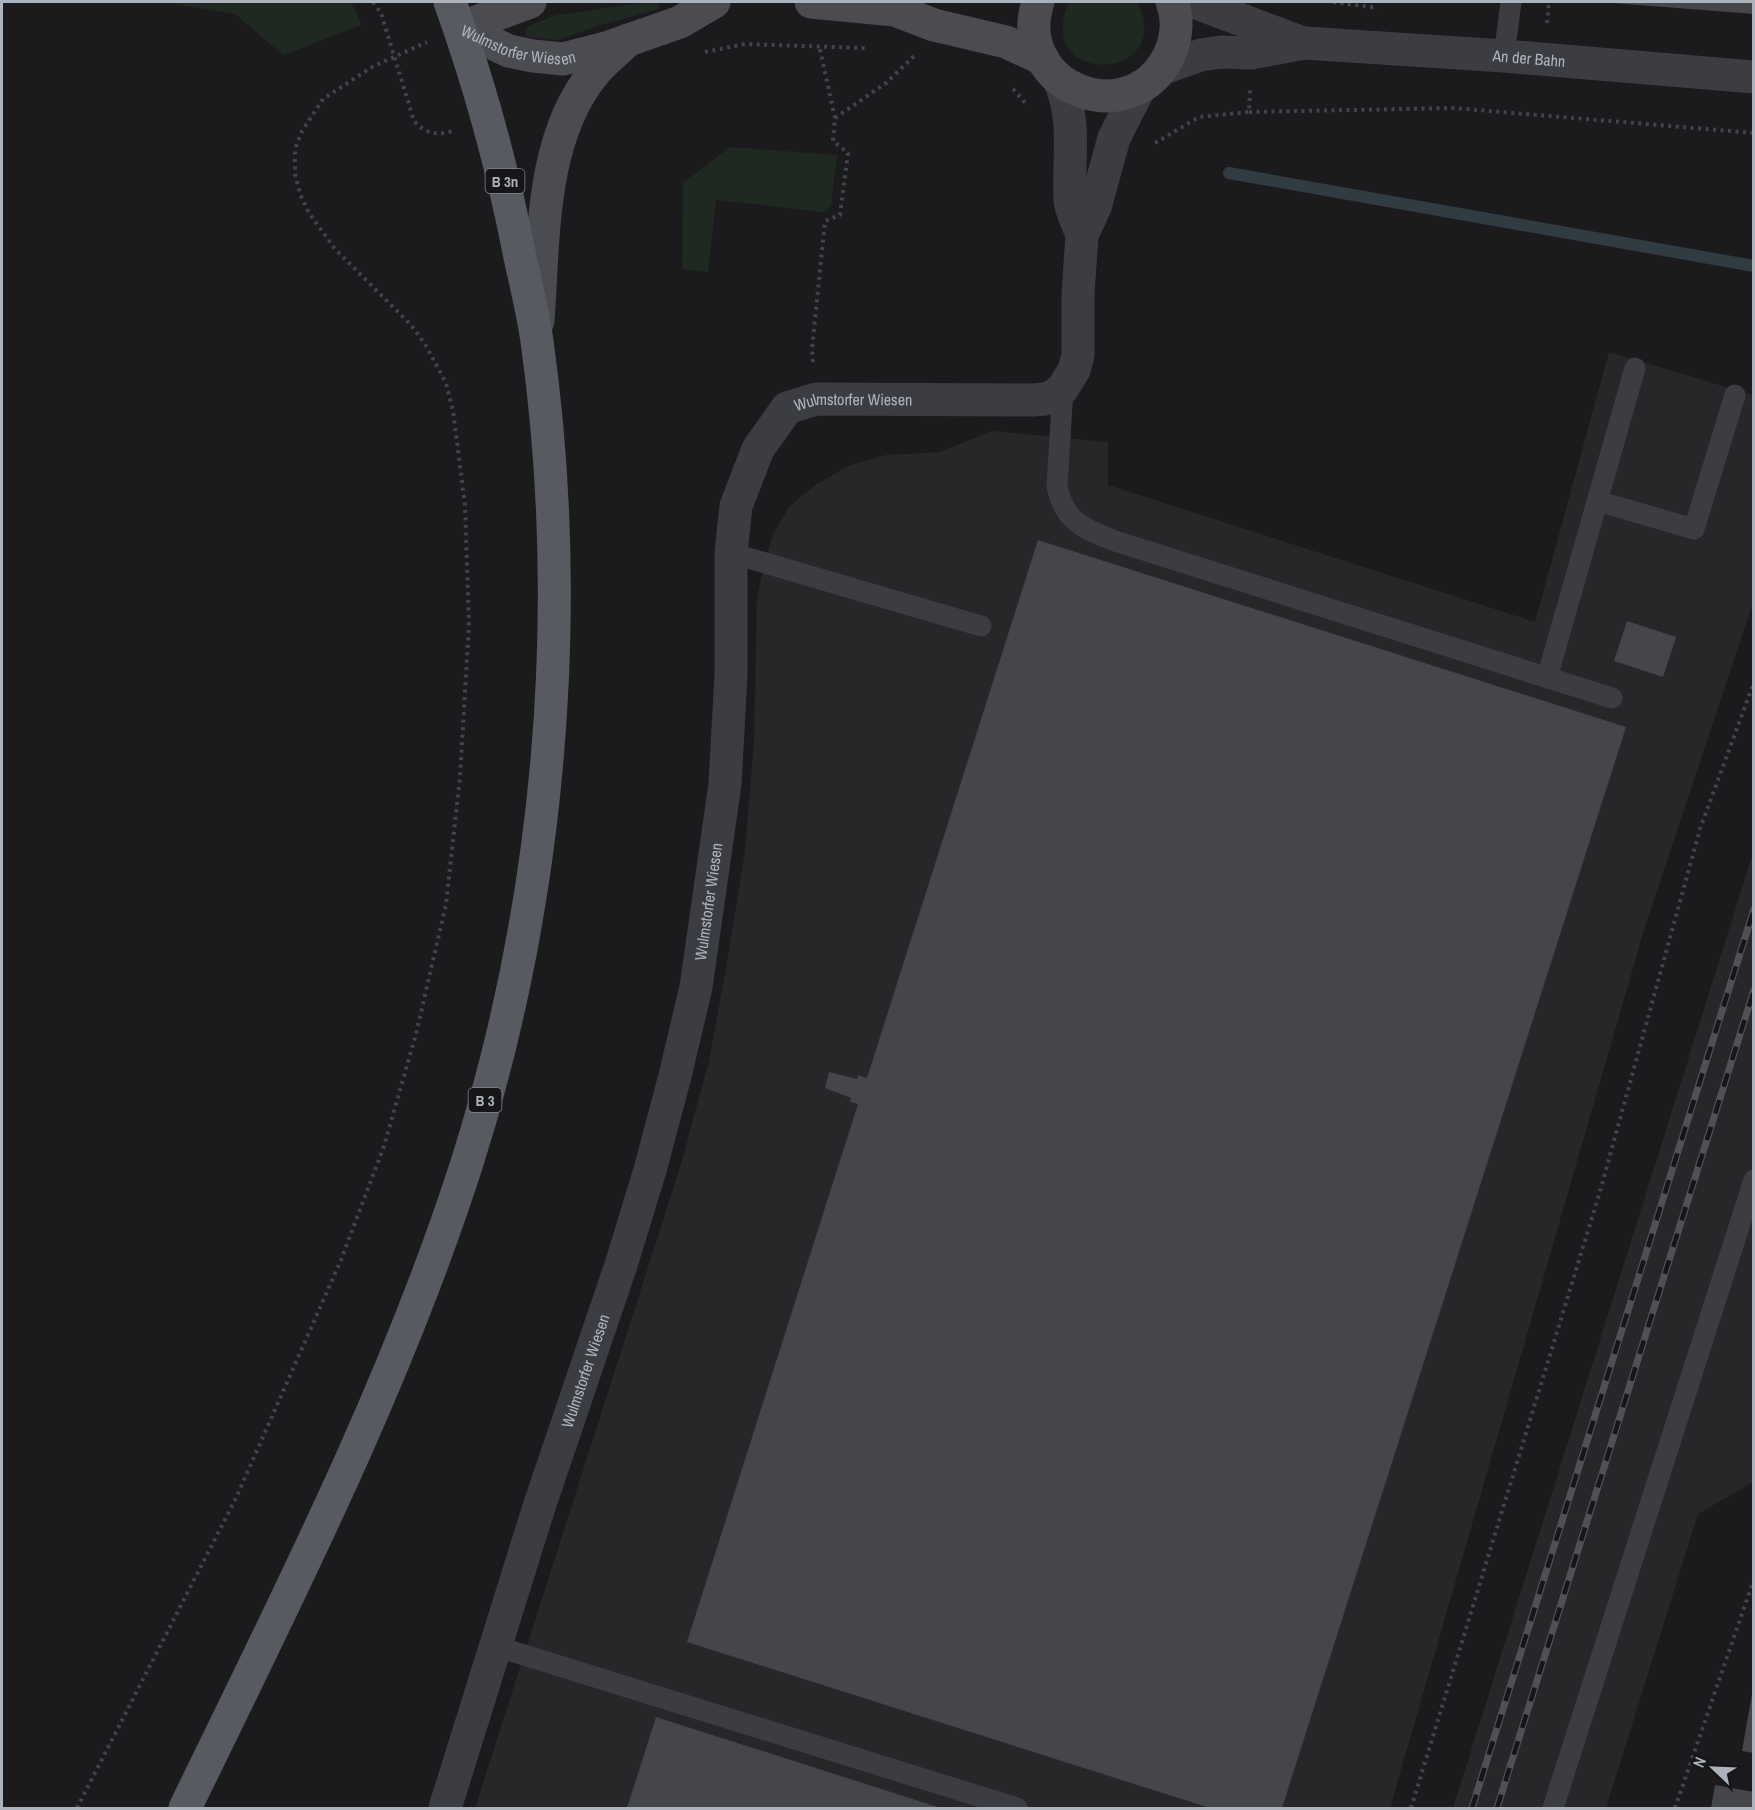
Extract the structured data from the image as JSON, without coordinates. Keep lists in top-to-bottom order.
{
  "streets": {
    "main road": ["B 3n", "B 3"],
    "street": ["Wulmstorfer Wiesen", "An der Bahn"]
  },
  "crossings": [
    ["Wulmstorfer Wiesen", "B 3n"],
    ["B 3n", "B 3"]
  ],
  "north": "top left"
}
